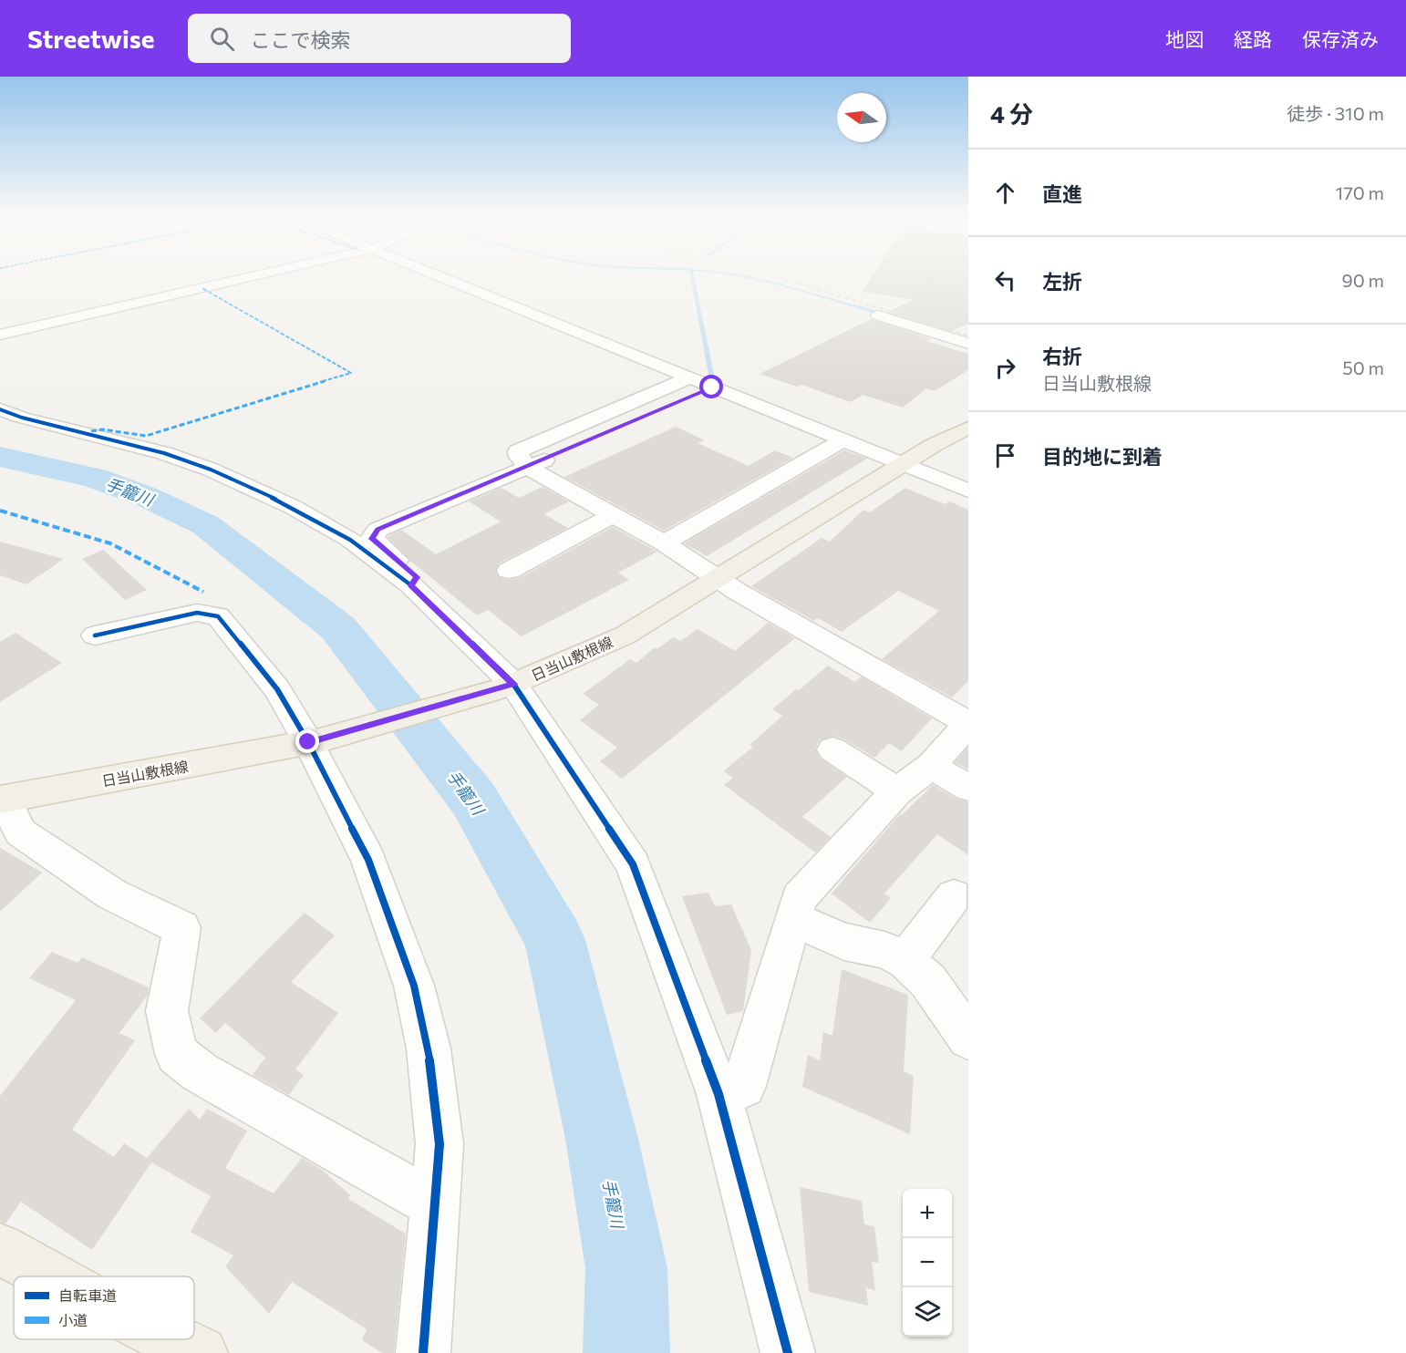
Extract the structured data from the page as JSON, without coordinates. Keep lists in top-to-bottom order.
{
  "streets": {
    "main road": ["日当山敷根線"]
  },
  "water": ["手籠川"],
  "legend": ["自転車道", "小道"],
  "north": "left",
  "page": {
    "header": "Streetwise",
    "search": "ここで検索",
    "nav": ["地図", "経路", "保存済み"],
    "heading": ["4 分", "徒歩 · 310 m"],
    "list": [
      ["直進", "170 m"],
      ["左折", "90 m"],
      ["右折", "日当山敷根線", "50 m"],
      "目的地に到着"
    ],
    "map_buttons": ["+", "−"]
  }
}
